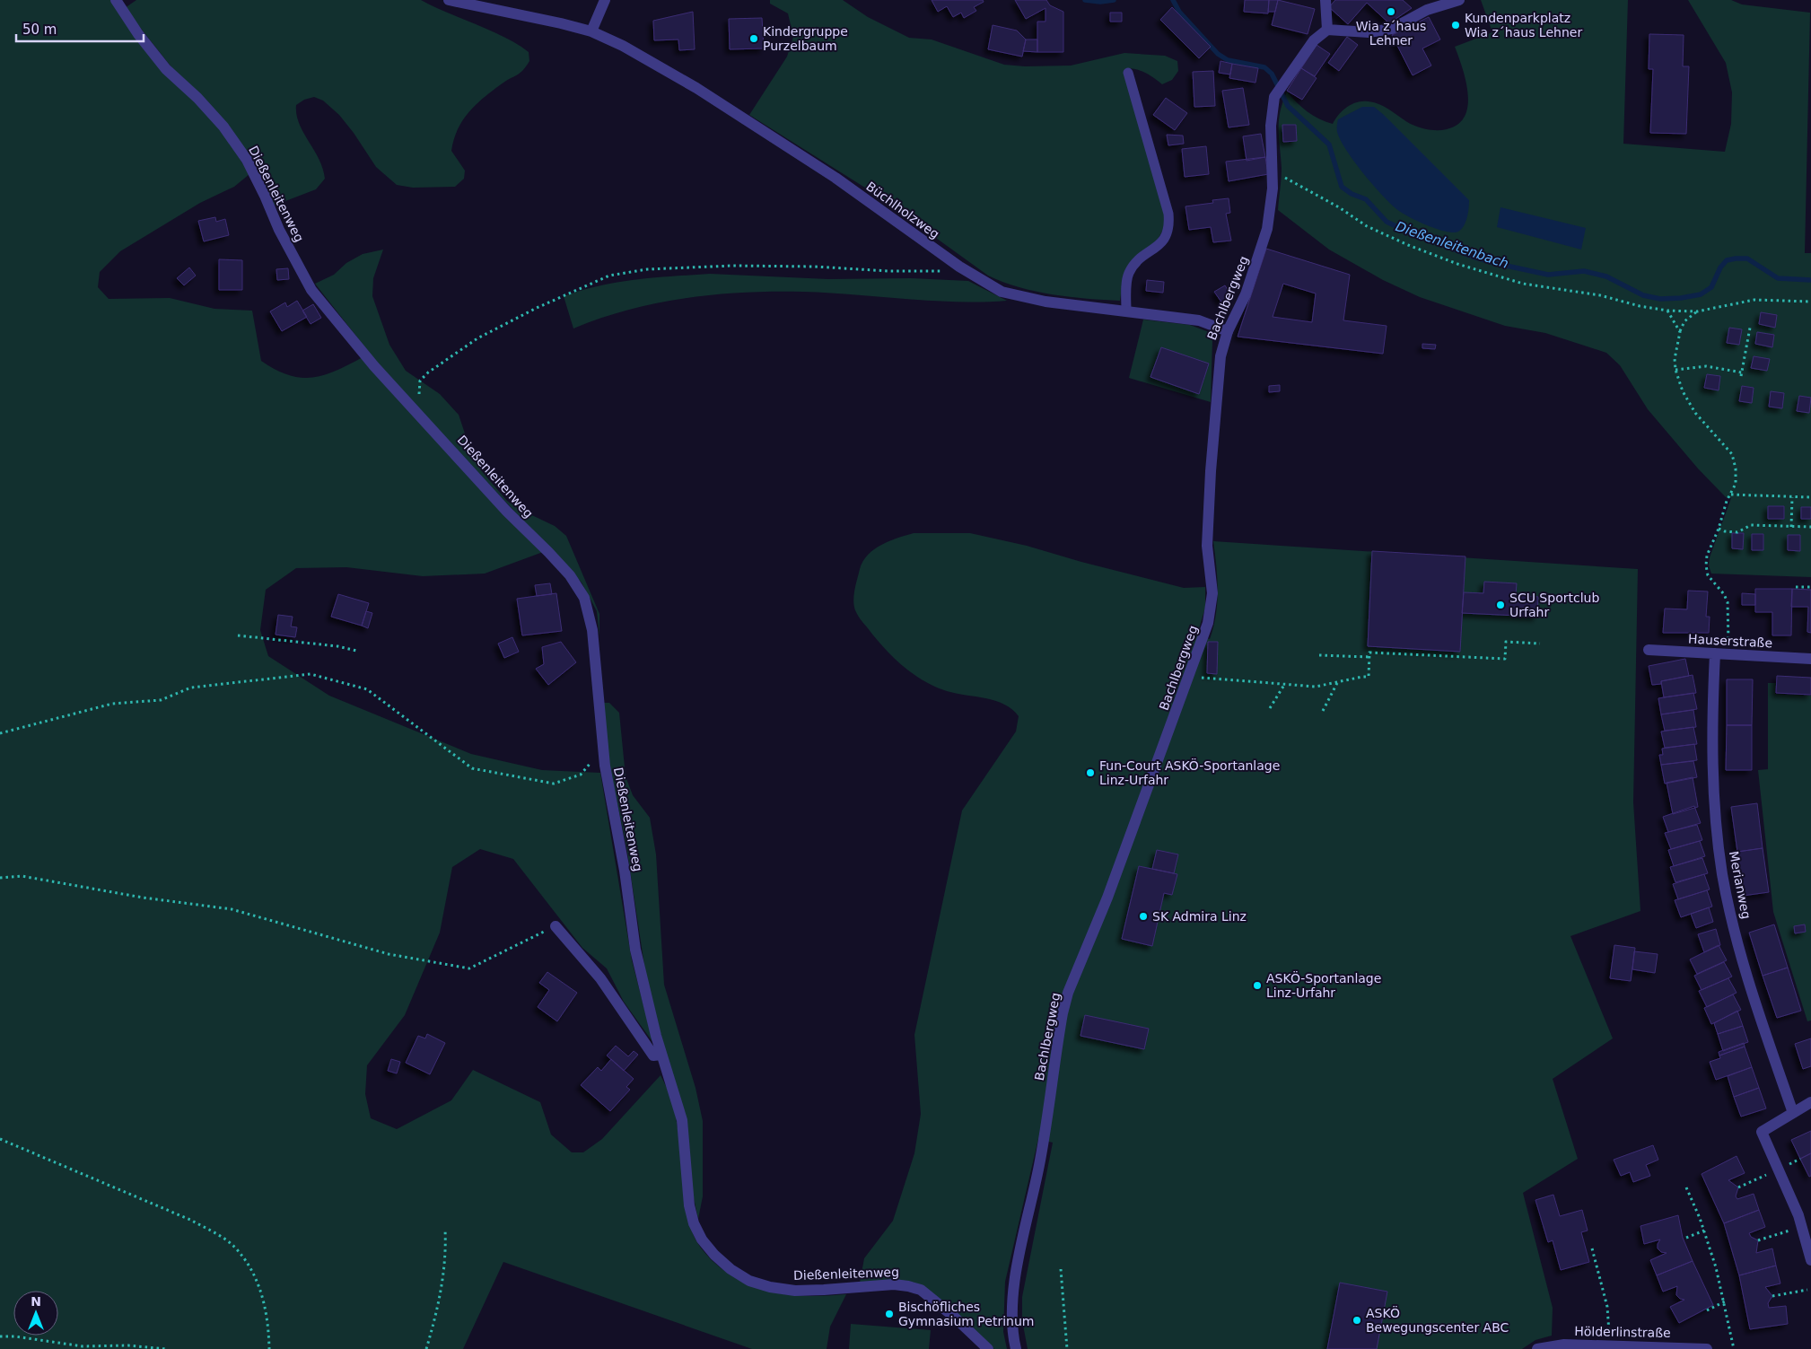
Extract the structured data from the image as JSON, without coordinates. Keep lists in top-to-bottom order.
{
  "streets": {
    "street": [
      "Dießenleitenweg",
      "Büchlholzweg",
      "Bachlbergweg",
      "Hauserstraße",
      "Merianweg",
      "Hölderlinstraße"
    ]
  },
  "crossings": [
    ["Büchlholzweg", "Bachlbergweg"],
    ["Hauserstraße", "Merianweg"]
  ],
  "water": ["Dießenleitenbach"],
  "places": [
    "Wia z´haus Lehner",
    "Kundenparkplatz Wia z´haus Lehner",
    "Kindergruppe Purzelbaum",
    "SCU Sportclub Urfahr",
    "Fun-Court ASKÖ-Sportanlage Linz-Urfahr",
    "SK Admira Linz",
    "ASKÖ-Sportanlage Linz-Urfahr",
    "Bischöfliches Gymnasium Petrinum",
    "ASKÖ Bewegungscenter ABC"
  ],
  "scale_bar": "50 m",
  "north": "top"
}
